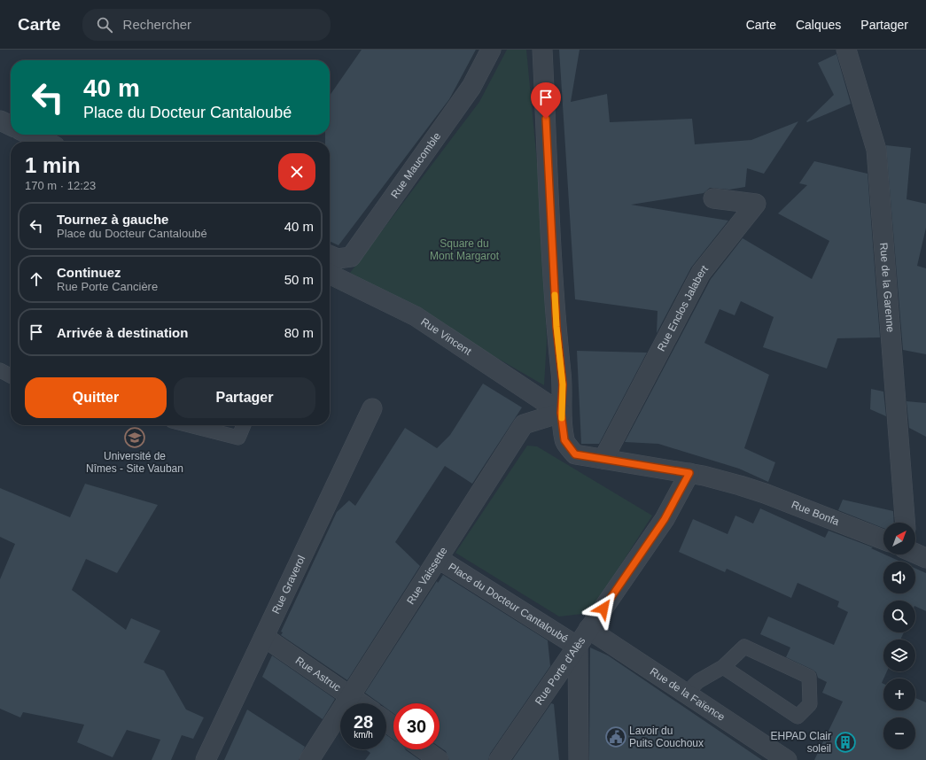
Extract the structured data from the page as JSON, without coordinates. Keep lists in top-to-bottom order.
{
  "streets": {
    "street": [
      "Rue Maucomble",
      "Rue de la Garenne",
      "Rue Enclos Jalabert",
      "Rue Vincent",
      "Rue Bonfa",
      "Rue Vaissette",
      "Rue Graverol",
      "Place du Docteur Cantaloubé",
      "Rue Porte d'Alès",
      "Rue Astruc",
      "Rue de la Faïence"
    ]
  },
  "crossings": [
    ["Rue Vincent", "Rue Vaissette"],
    ["Rue Bonfa", "Rue Porte d'Alès"],
    ["Rue Vaissette", "Place du Docteur Cantaloubé"],
    ["Rue Vaissette", "Rue Astruc"],
    ["Rue Graverol", "Rue Astruc"],
    ["Place du Docteur Cantaloubé", "Rue Porte d'Alès"],
    ["Rue Porte d'Alès", "Rue de la Faïence"]
  ],
  "parks": ["Square du Mont Margarot"],
  "places": {
    "school or university": ["Université de Nîmes - Site Vauban"],
    "public building": ["Lavoir du Puits Couchoux"],
    "building": ["EHPAD Clair soleil"]
  },
  "north": "top right",
  "page": {
    "header": "Carte",
    "search": "Rechercher",
    "nav": ["Carte", "Calques", "Partager"],
    "turn": ["40 m", "Place du Docteur Cantaloubé"],
    "heading": ["1 min", "170 m · 12:23"],
    "list": [
      {
        "name": "Tournez à gauche",
        "note": "Place du Docteur Cantaloubé",
        "value": "40 m"
      },
      {
        "name": "Continuez",
        "note": "Rue Porte Cancière",
        "value": "50 m"
      },
      {
        "name": "Arrivée à destination",
        "value": "80 m"
      }
    ],
    "buttons": ["Quitter", "Partager"],
    "map_buttons": ["+", "−"],
    "speed": "28 km/h",
    "limit": "30"
  }
}
